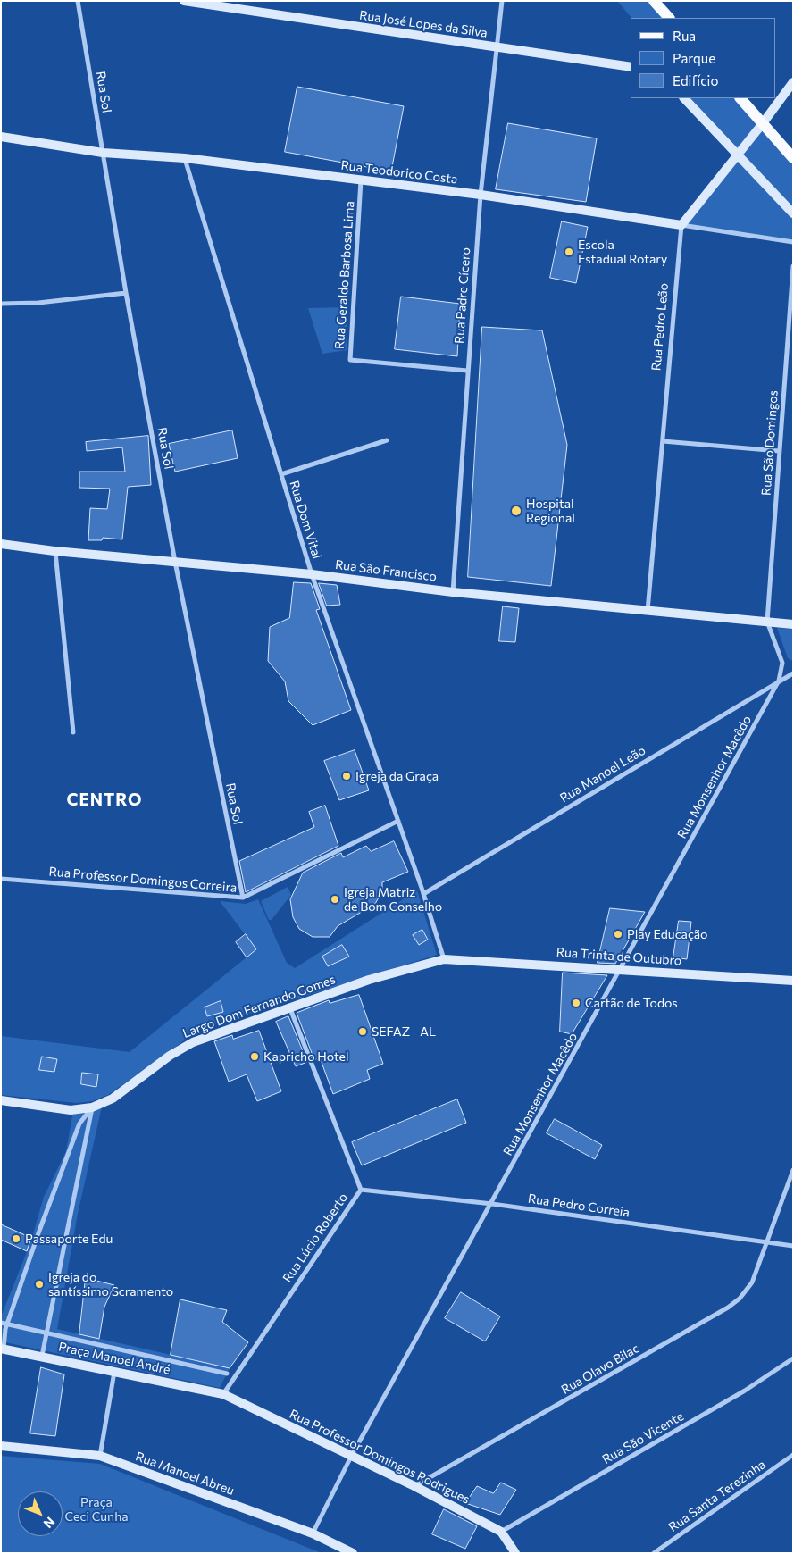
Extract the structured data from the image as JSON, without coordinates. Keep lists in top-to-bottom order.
{
  "streets": {
    "street": [
      "Rua José Lopes da Silva",
      "Rua Sol",
      "Rua Teodorico Costa",
      "Rua Geraldo Barbosa Lima",
      "Rua Padre Cícero",
      "Rua Pedro Leão",
      "Rua São Domingos",
      "Rua Dom Vital",
      "Rua São Francisco",
      "Rua Manoel Leão",
      "Rua Monsenhor Macêdo",
      "Rua Professor Domingos Correira",
      "Rua Trinta de Outubro",
      "Largo Dom Fernando Gomes",
      "Rua Pedro Correia",
      "Rua Lúcio Roberto",
      "Praça Manoel André",
      "Rua Olavo Bilac",
      "Rua São Vicente",
      "Rua Professor Domingos Rodrigues",
      "Rua Manoel Abreu",
      "Rua Santa Terezinha"
    ]
  },
  "crossings": [
    ["Rua José Lopes da Silva", "Rua Padre Cícero"],
    ["Rua Sol", "Rua Teodorico Costa"],
    ["Rua Sol", "Rua São Francisco"],
    ["Rua Sol", "Rua Professor Domingos Correira"],
    ["Rua Teodorico Costa", "Rua Geraldo Barbosa Lima"],
    ["Rua Teodorico Costa", "Rua Padre Cícero"],
    ["Rua Teodorico Costa", "Rua Pedro Leão"],
    ["Rua Teodorico Costa", "Rua Dom Vital"],
    ["Rua Geraldo Barbosa Lima", "Rua Padre Cícero"],
    ["Rua Padre Cícero", "Rua São Francisco"],
    ["Rua Pedro Leão", "Rua São Francisco"],
    ["Rua São Domingos", "Rua São Francisco"],
    ["Rua São Domingos", "Rua Monsenhor Macêdo"],
    ["Rua Dom Vital", "Rua São Francisco"],
    ["Rua Dom Vital", "Rua Manoel Leão"],
    ["Rua Dom Vital", "Rua Professor Domingos Correira"],
    ["Rua Dom Vital", "Rua Trinta de Outubro"],
    ["Rua Dom Vital", "Largo Dom Fernando Gomes"],
    ["Rua São Francisco", "Rua Monsenhor Macêdo"],
    ["Rua Manoel Leão", "Rua Monsenhor Macêdo"],
    ["Rua Monsenhor Macêdo", "Rua Trinta de Outubro"],
    ["Rua Monsenhor Macêdo", "Rua Pedro Correia"],
    ["Rua Monsenhor Macêdo", "Rua Professor Domingos Rodrigues"],
    ["Rua Monsenhor Macêdo", "Rua Manoel Abreu"],
    ["Rua Trinta de Outubro", "Largo Dom Fernando Gomes"],
    ["Largo Dom Fernando Gomes", "Rua Lúcio Roberto"],
    ["Rua Pedro Correia", "Rua Lúcio Roberto"],
    ["Rua Pedro Correia", "Rua Olavo Bilac"],
    ["Rua Lúcio Roberto", "Praça Manoel André"],
    ["Rua Lúcio Roberto", "Rua Professor Domingos Rodrigues"],
    ["Praça Manoel André", "Rua Professor Domingos Rodrigues"],
    ["Rua Olavo Bilac", "Rua Professor Domingos Rodrigues"],
    ["Rua São Vicente", "Rua Professor Domingos Rodrigues"]
  ],
  "districts": ["CENTRO"],
  "parks": ["Praça Ceci Cunha"],
  "places": [
    "Escola Estadual Rotary",
    "Hospital Regional",
    "Igreja da Graça",
    "Igreja Matriz de Bom Conselho",
    "Play Educação",
    "Cartão de Todos",
    "SEFAZ - AL",
    "Kapricho Hotel",
    "Passaporte Edu",
    "Igreja do santíssimo Scramento"
  ],
  "legend": ["Rua", "Parque", "Edifício"],
  "north": "bottom right"
}
